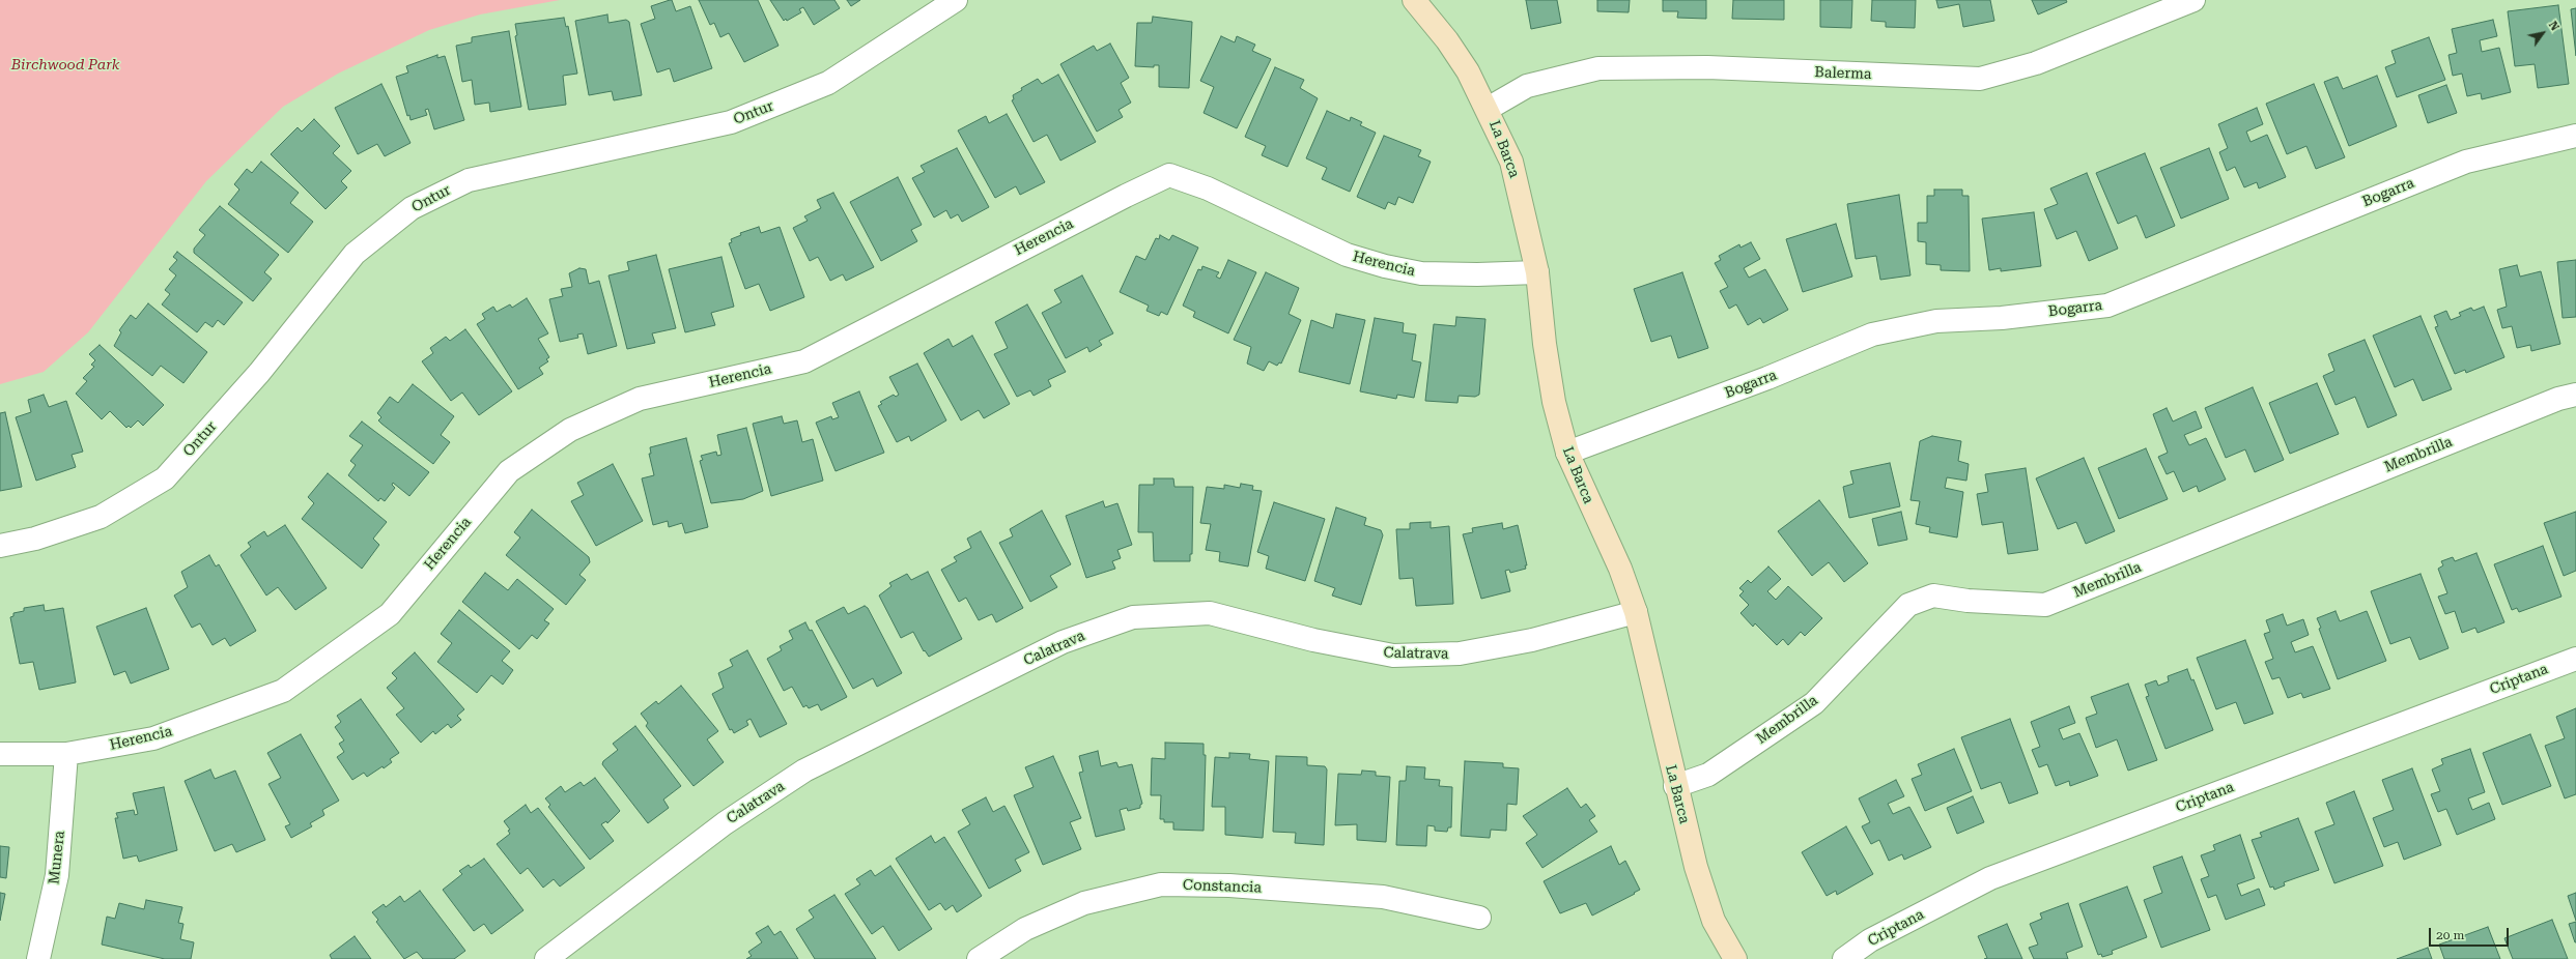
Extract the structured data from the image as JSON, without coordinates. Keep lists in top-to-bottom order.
{
  "streets": {
    "street": [
      "Balerma",
      "Ontur",
      "La Barca",
      "Bogarra",
      "Herencia",
      "Membrilla",
      "Calatrava",
      "Criptana",
      "Munera",
      "Constancia"
    ]
  },
  "crossings": [
    ["Balerma", "La Barca"],
    ["La Barca", "Bogarra"],
    ["La Barca", "Herencia"],
    ["La Barca", "Membrilla"],
    ["La Barca", "Calatrava"],
    ["Herencia", "Munera"]
  ],
  "parks": ["Birchwood Park"],
  "scale_bar": "20 m",
  "north": "top right"
}
